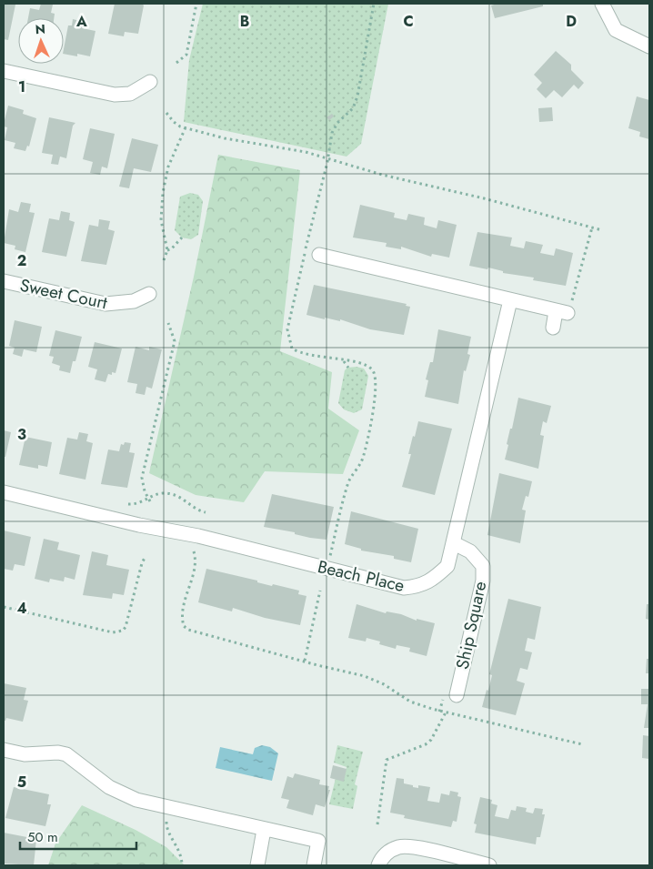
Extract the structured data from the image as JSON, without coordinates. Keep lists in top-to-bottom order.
{
  "streets": {
    "street": ["Sweet Court", "Beach Place", "Ship Square"]
  },
  "crossings": [
    ["Beach Place", "Ship Square"]
  ],
  "scale_bar": "50 m",
  "north": "top",
  "grid": {
    "columns": [
      "A",
      "B",
      "C",
      "D"
    ],
    "rows": [
      "1",
      "2",
      "3",
      "4",
      "5"
    ]
  }
}
